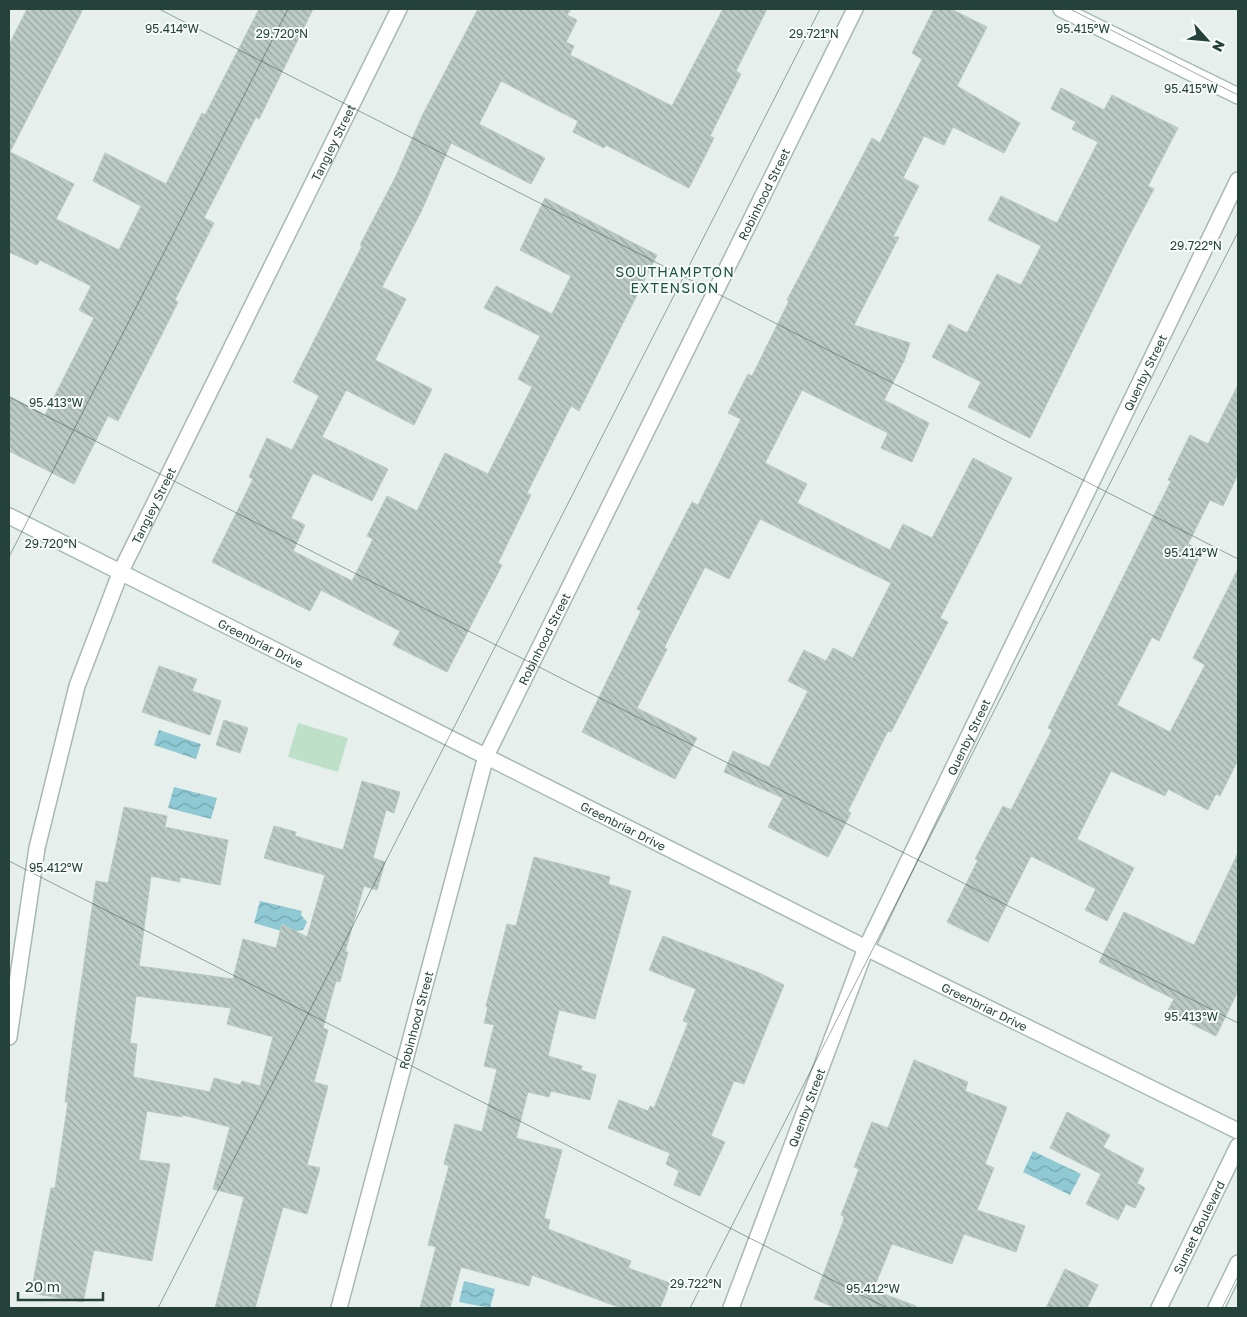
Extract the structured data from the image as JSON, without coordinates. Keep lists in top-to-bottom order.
{
  "streets": {
    "street": [
      "Tangley Street",
      "Robinhood Street",
      "Quenby Street",
      "Greenbriar Drive",
      "Sunset Boulevard"
    ]
  },
  "crossings": [
    ["Tangley Street", "Greenbriar Drive"],
    ["Robinhood Street", "Greenbriar Drive"],
    ["Quenby Street", "Greenbriar Drive"]
  ],
  "districts": ["SOUTHAMPTON EXTENSION"],
  "scale_bar": "20 m",
  "north": "bottom right",
  "coordinates": [
    "95.414°W",
    "95.415°W",
    "29.720°N",
    "29.721°N",
    "29.722°N",
    "95.413°W",
    "95.412°W"
  ]
}
